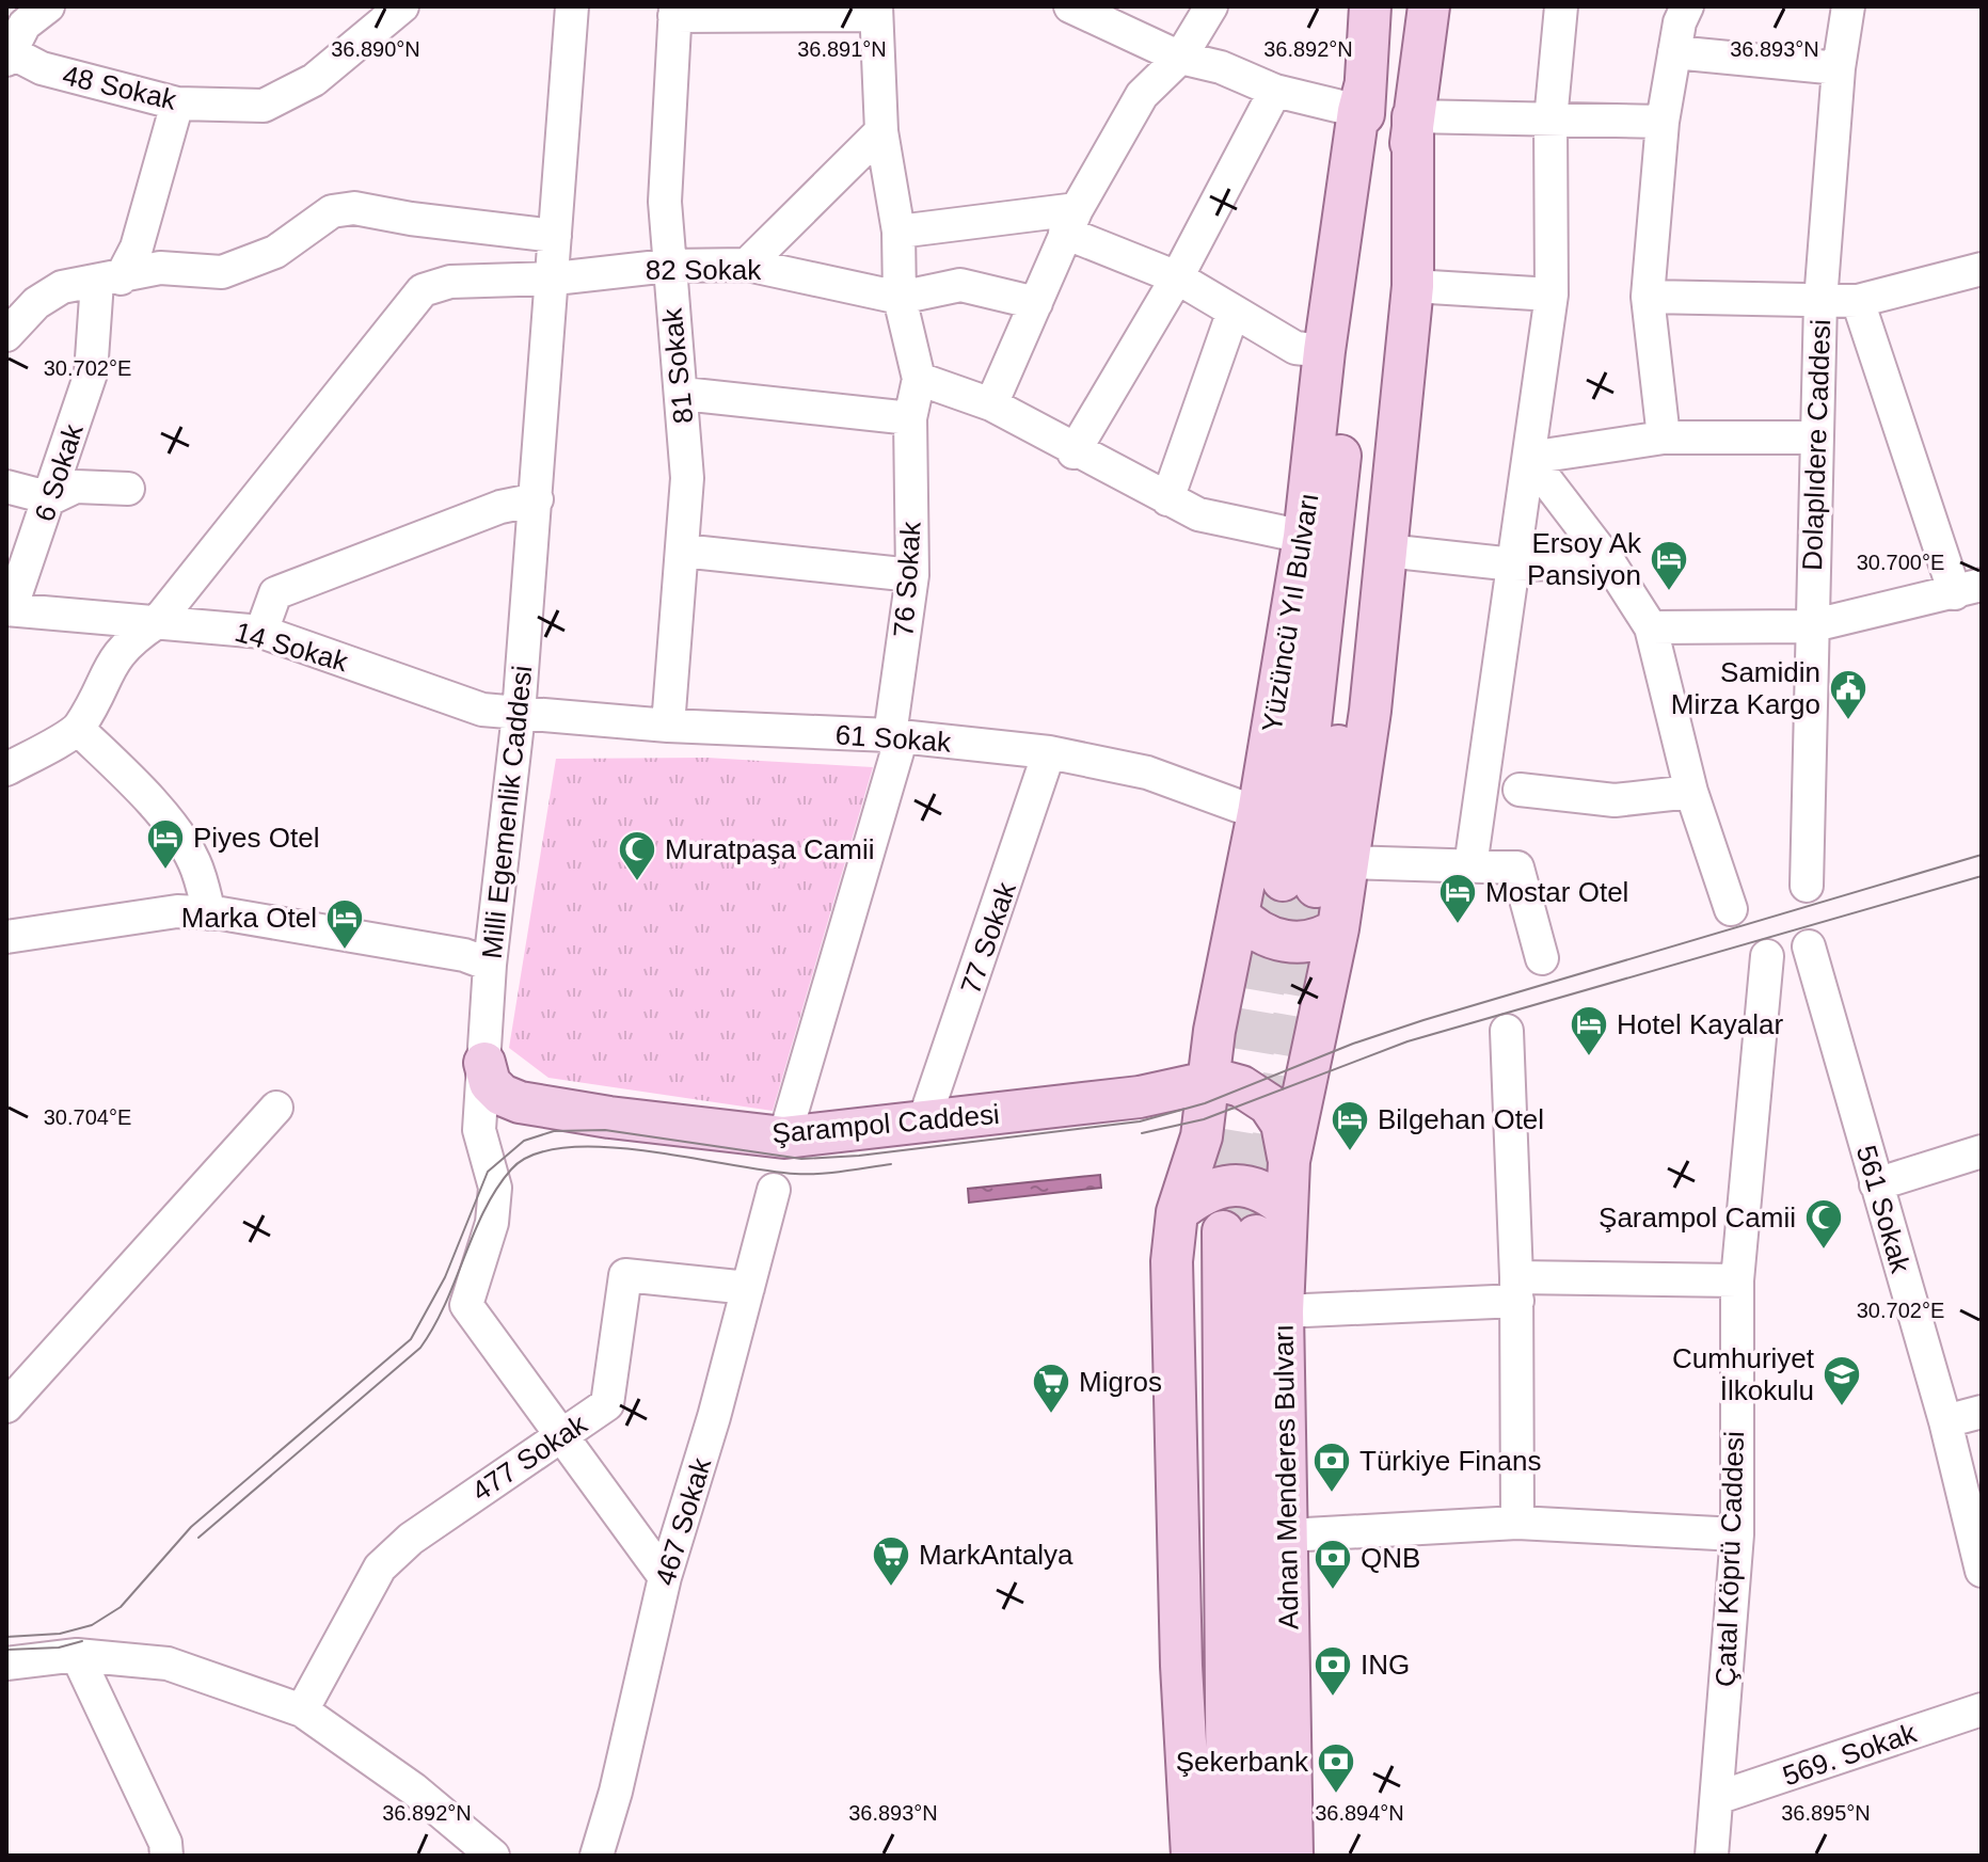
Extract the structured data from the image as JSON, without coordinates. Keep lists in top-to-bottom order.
{
  "streets": {
    "main road": ["Yüzüncü Yıl Bulvarı", "Şarampol Caddesi", "Adnan Menderes Bulvarı"],
    "street": [
      "48 Sokak",
      "82 Sokak",
      "81 Sokak",
      "Dolaplıdere Caddesi",
      "6 Sokak",
      "76 Sokak",
      "14 Sokak",
      "61 Sokak",
      "Milli Egemenlik Caddesi",
      "77 Sokak",
      "561 Sokak",
      "477 Sokak",
      "467 Sokak",
      "Çatal Köprü Caddesi",
      "569. Sokak"
    ]
  },
  "crossings": [
    ["82 Sokak", "81 Sokak"],
    ["82 Sokak", "76 Sokak"],
    ["82 Sokak", "14 Sokak"],
    ["82 Sokak", "Milli Egemenlik Caddesi"],
    ["81 Sokak", "61 Sokak"],
    ["6 Sokak", "14 Sokak"],
    ["76 Sokak", "61 Sokak"],
    ["76 Sokak", "Şarampol Caddesi"],
    ["Yüzüncü Yıl Bulvarı", "61 Sokak"],
    ["Yüzüncü Yıl Bulvarı", "Şarampol Caddesi"],
    ["Yüzüncü Yıl Bulvarı", "Adnan Menderes Bulvarı"],
    ["14 Sokak", "61 Sokak"],
    ["14 Sokak", "Milli Egemenlik Caddesi"],
    ["61 Sokak", "Milli Egemenlik Caddesi"],
    ["61 Sokak", "77 Sokak"],
    ["Milli Egemenlik Caddesi", "Şarampol Caddesi"],
    ["Milli Egemenlik Caddesi", "477 Sokak"],
    ["77 Sokak", "Şarampol Caddesi"],
    ["477 Sokak", "467 Sokak"],
    ["Çatal Köprü Caddesi", "569. Sokak"]
  ],
  "places": {
    "hotel": [
      "Ersoy Ak Pansiyon",
      "Piyes Otel",
      "Mostar Otel",
      "Marka Otel",
      "Hotel Kayalar",
      "Bilgehan Otel"
    ],
    "public building": ["Samidin Mirza Kargo"],
    "mosque": ["Muratpaşa Camii", "Şarampol Camii"],
    "school or university": ["Cumhuriyet İlkokulu"],
    "supermarket": ["Migros", "MarkAntalya"],
    "bank": [
      "Türkiye Finans",
      "QNB",
      "ING",
      "Şekerbank"
    ]
  },
  "coordinates": [
    "36.890°N",
    "36.891°N",
    "36.892°N",
    "36.893°N",
    "30.702°E",
    "30.700°E",
    "30.704°E",
    "36.894°N",
    "36.895°N"
  ]
}
